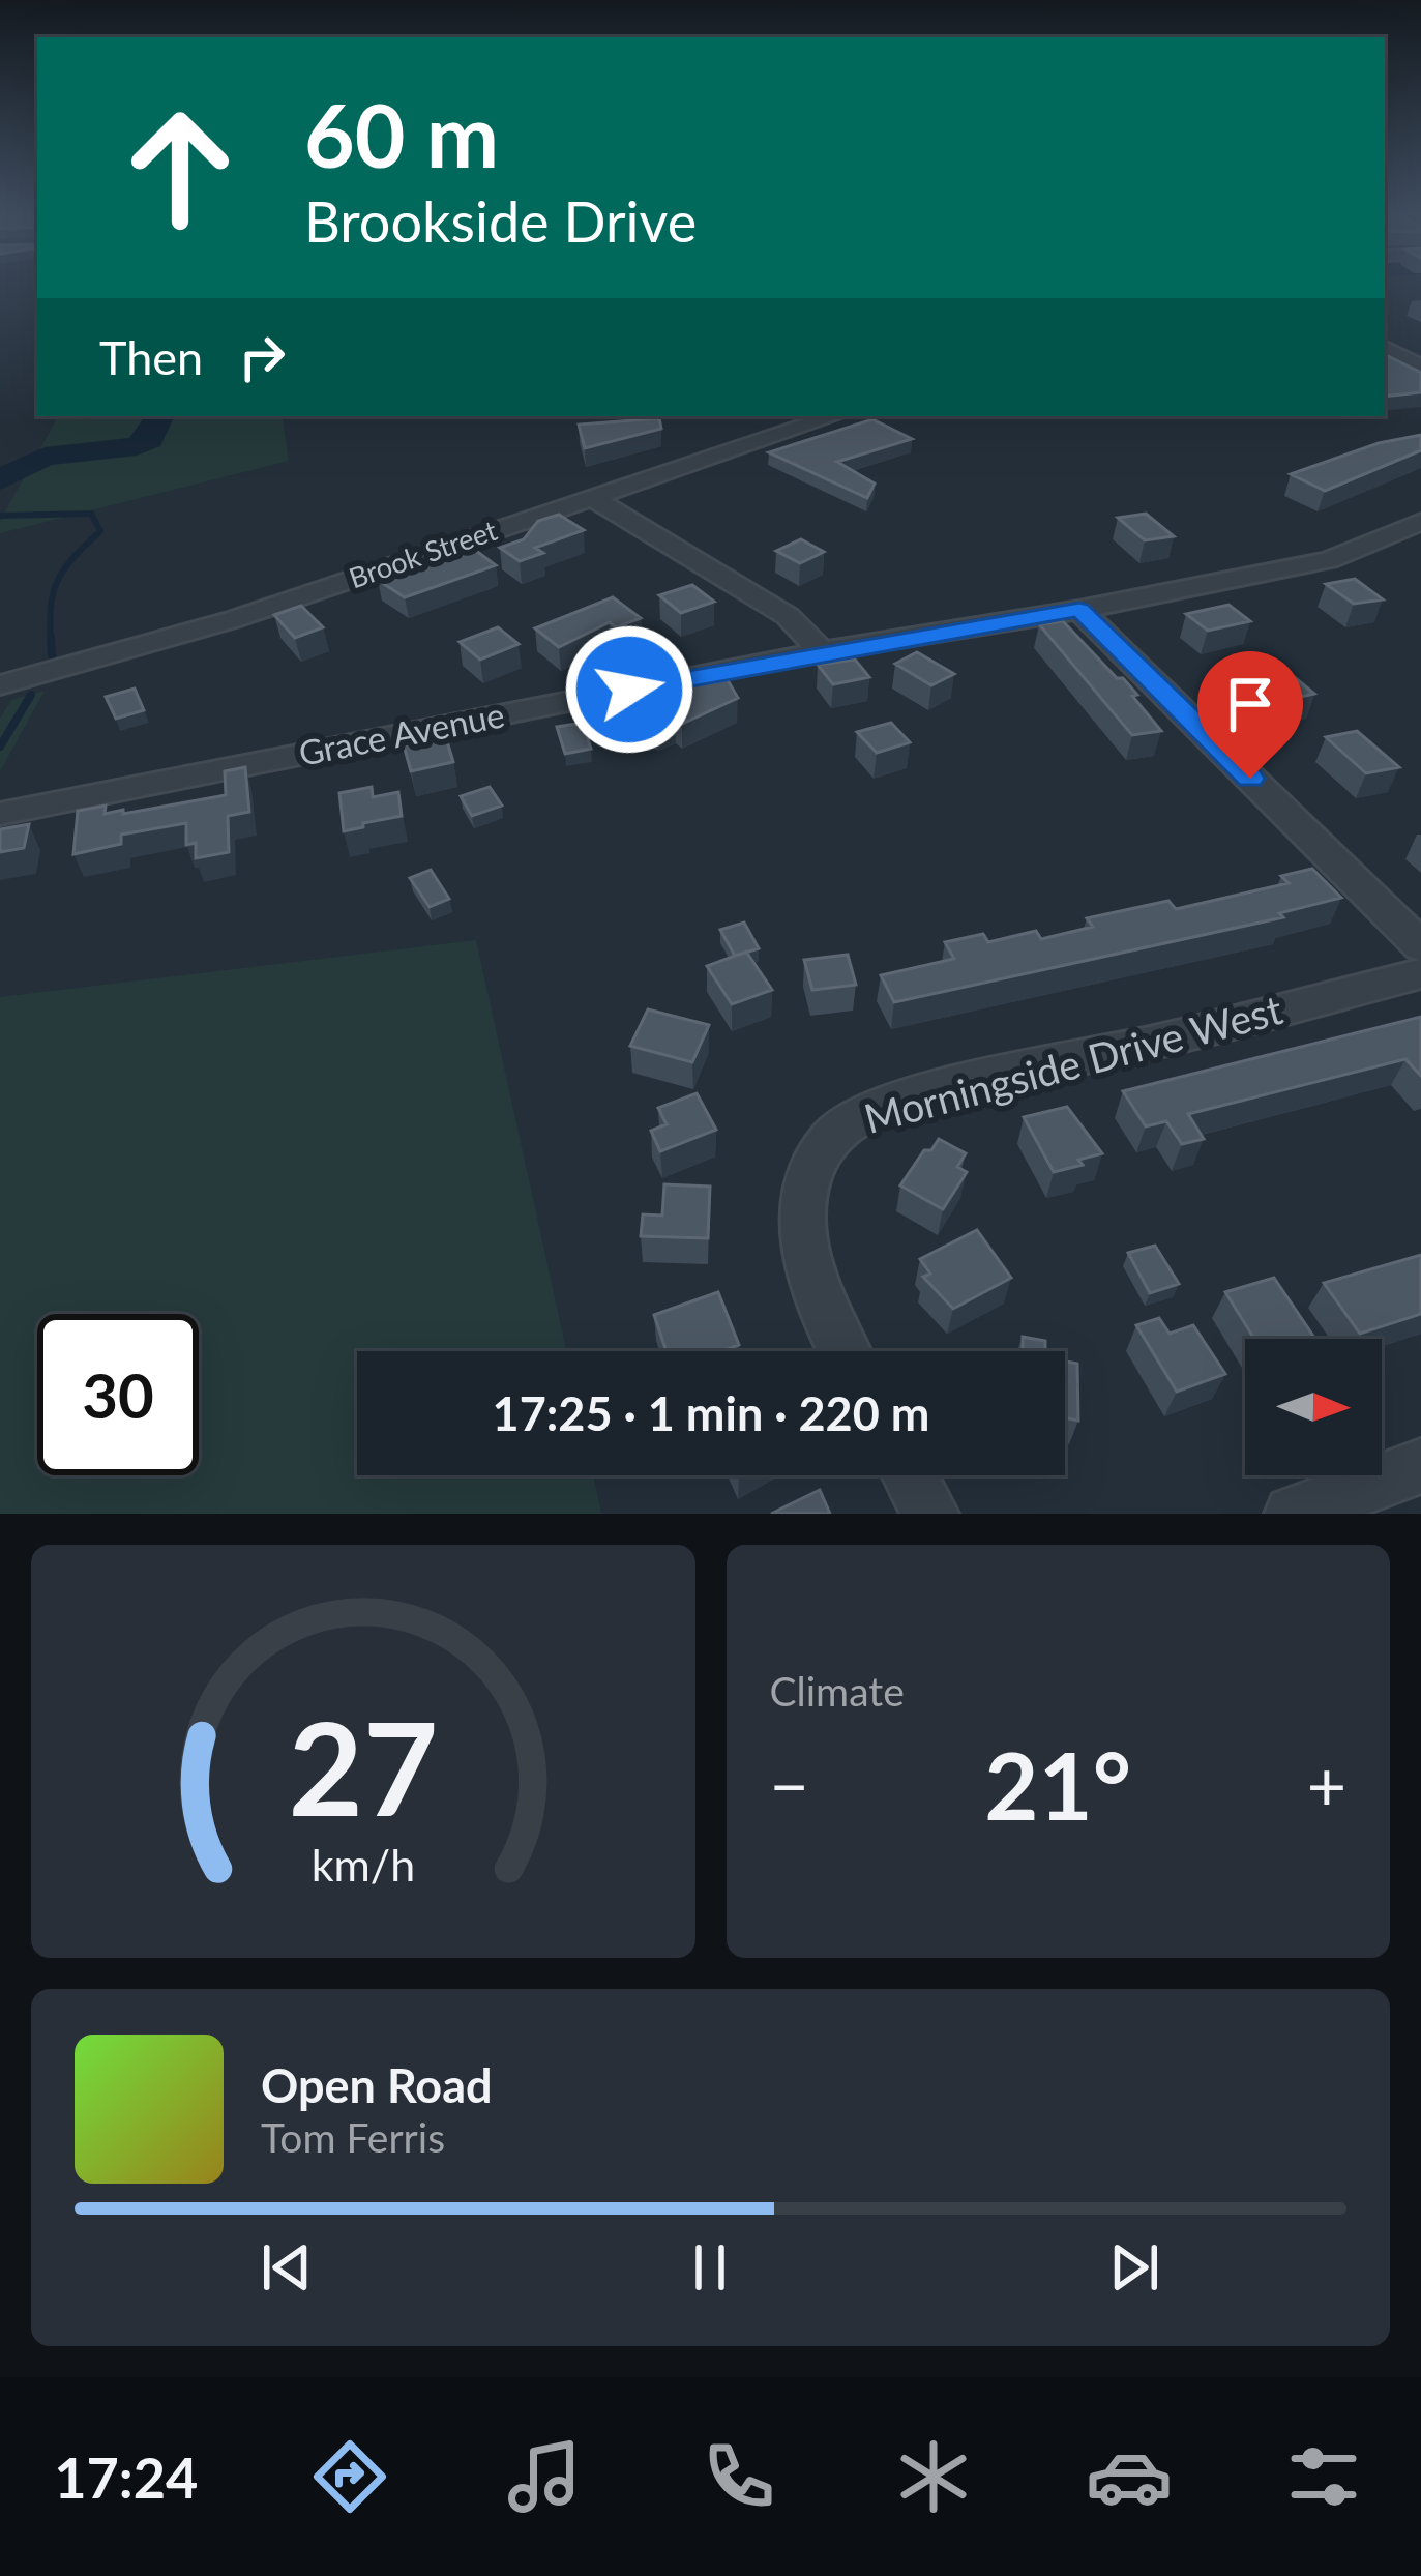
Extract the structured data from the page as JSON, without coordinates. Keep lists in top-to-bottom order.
{
  "streets": {
    "street": ["Brook Street", "Grace Avenue", "Morningside Drive West"]
  },
  "north": "right",
  "page": {
    "turn": ["60 m", "Brookside Drive"],
    "then": "Then",
    "limit": "30",
    "trip": "17:25 · 1 min · 220 m",
    "tile": "Climate",
    "heat": ["−", "21°", "+"],
    "song": ["Open Road", "Tom Ferris"],
    "tabs": "17:24",
    "gauge": ["27", "km/h"]
  }
}
